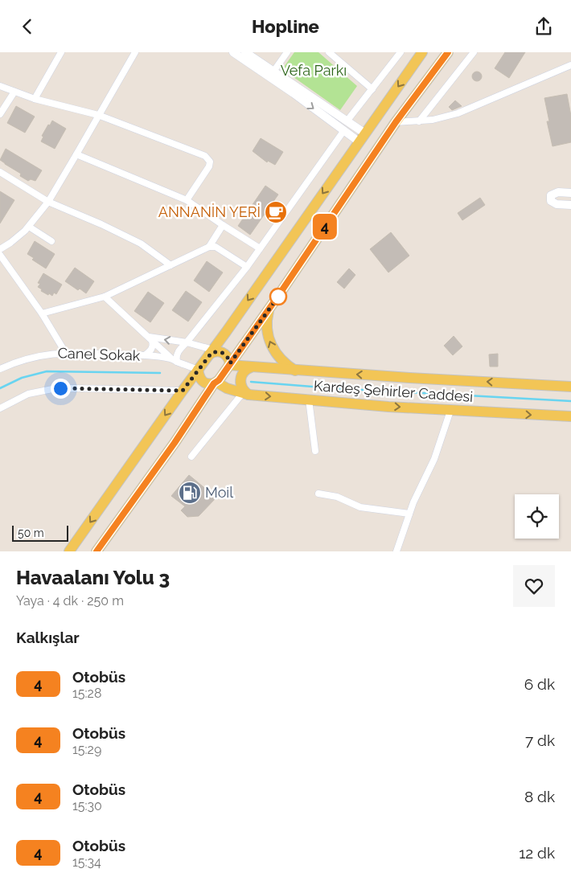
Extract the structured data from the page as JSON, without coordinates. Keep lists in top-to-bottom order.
{
  "streets": {
    "main road": ["Kardeş Şehirler Caddesi"],
    "street": ["Canel Sokak"]
  },
  "crossings": [
    ["Canel Sokak", "Kardeş Şehirler Caddesi"]
  ],
  "parks": ["Vefa Parkı"],
  "places": {
    "cafe": ["ANNANİN YERİ"],
    "fuel station": ["Moil"]
  },
  "lines": ["bus line 4"],
  "scale_bar": "50 m",
  "page": {
    "header": "Hopline",
    "on_map": "4",
    "scale": "50 m",
    "heading": [
      ["Havaalanı Yolu 3", "Yaya · 4 dk · 250 m"],
      "Kalkışlar"
    ],
    "list": [
      {
        "mark": "4",
        "name": "Otobüs",
        "note": "15:28",
        "value": "6 dk"
      },
      {
        "mark": "4",
        "name": "Otobüs",
        "note": "15:29",
        "value": "7 dk"
      },
      {
        "mark": "4",
        "name": "Otobüs",
        "note": "15:30",
        "value": "8 dk"
      },
      {
        "mark": "4",
        "name": "Otobüs",
        "note": "15:34",
        "value": "12 dk"
      }
    ]
  }
}
